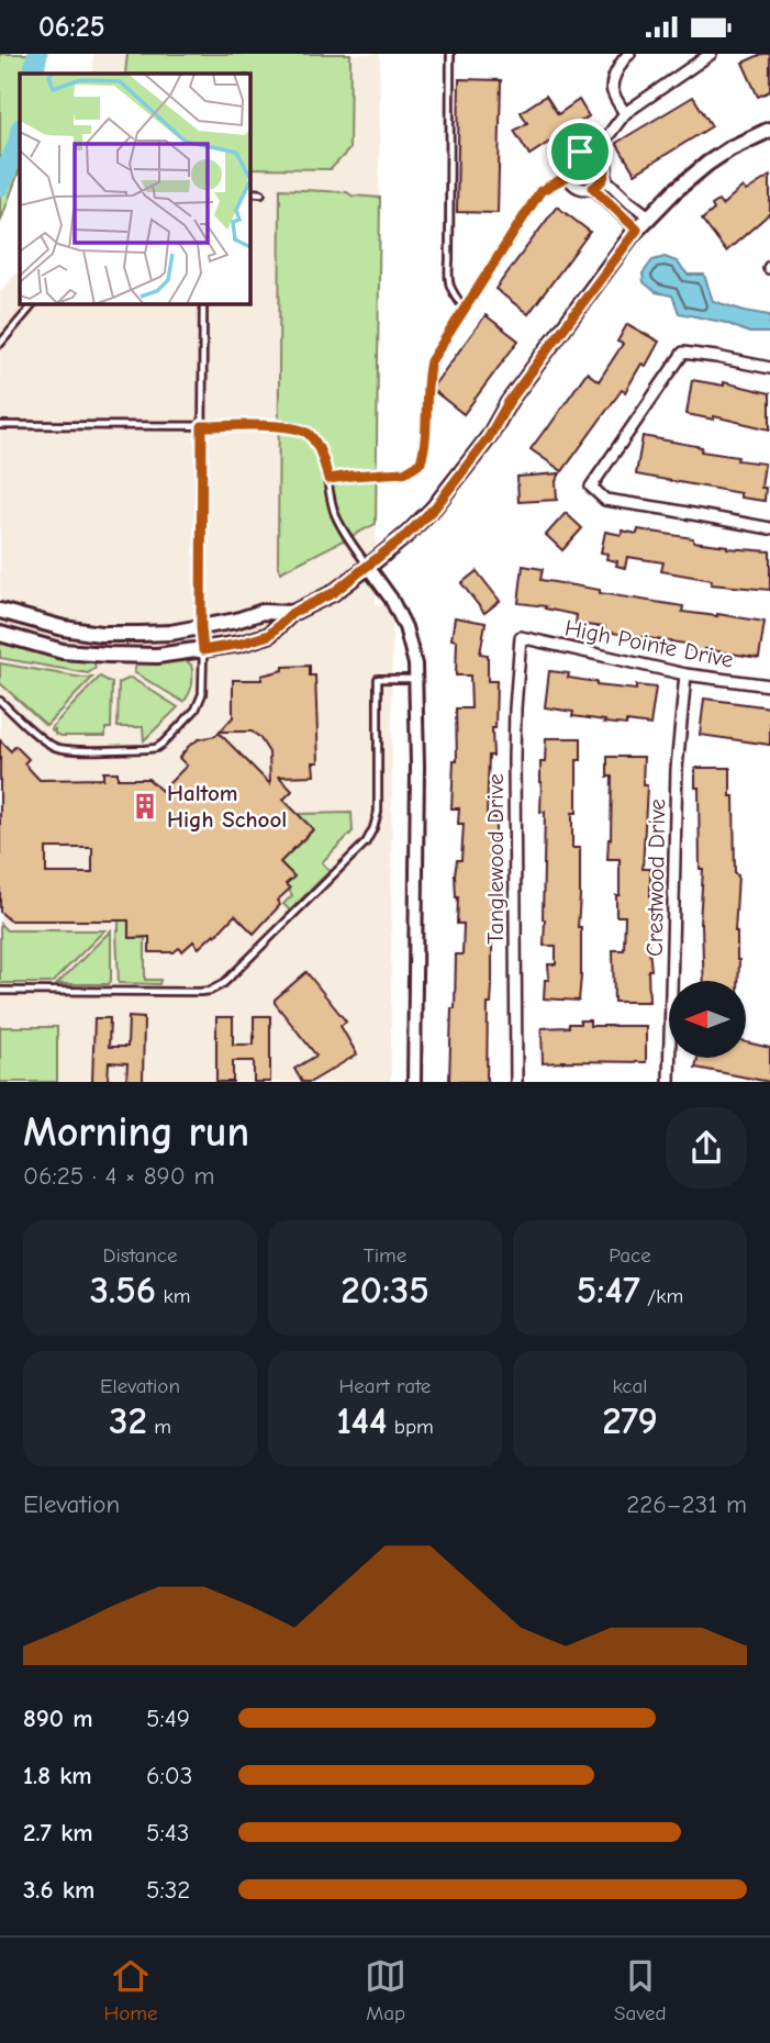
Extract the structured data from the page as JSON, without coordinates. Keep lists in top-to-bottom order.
{
  "streets": {
    "street": ["High Pointe Drive", "Tanglewood Drive", "Crestwood Drive"]
  },
  "crossings": [
    ["High Pointe Drive", "Tanglewood Drive"],
    ["High Pointe Drive", "Crestwood Drive"]
  ],
  "places": {
    "building": ["Haltom High School"]
  },
  "north": "left",
  "page": {
    "status": "06:25",
    "heading": ["Morning run", "06:25 · 4 × 890 m"],
    "stats": [
      ["Distance", "3.56 km"],
      ["Time", "20:35"],
      ["Pace", "5:47 /km"],
      ["Elevation", "32 m"],
      ["Heart rate", "144 bpm"],
      ["kcal", "279"]
    ],
    "chart": ["Elevation", "226–231 m"],
    "list": [
      {
        "name": "890 m",
        "note": "5:49"
      },
      {
        "name": "1.8 km",
        "note": "6:03"
      },
      {
        "name": "2.7 km",
        "note": "5:43"
      },
      {
        "name": "3.6 km",
        "note": "5:32"
      }
    ],
    "tabs": ["Home", "Map", "Saved"]
  }
}
